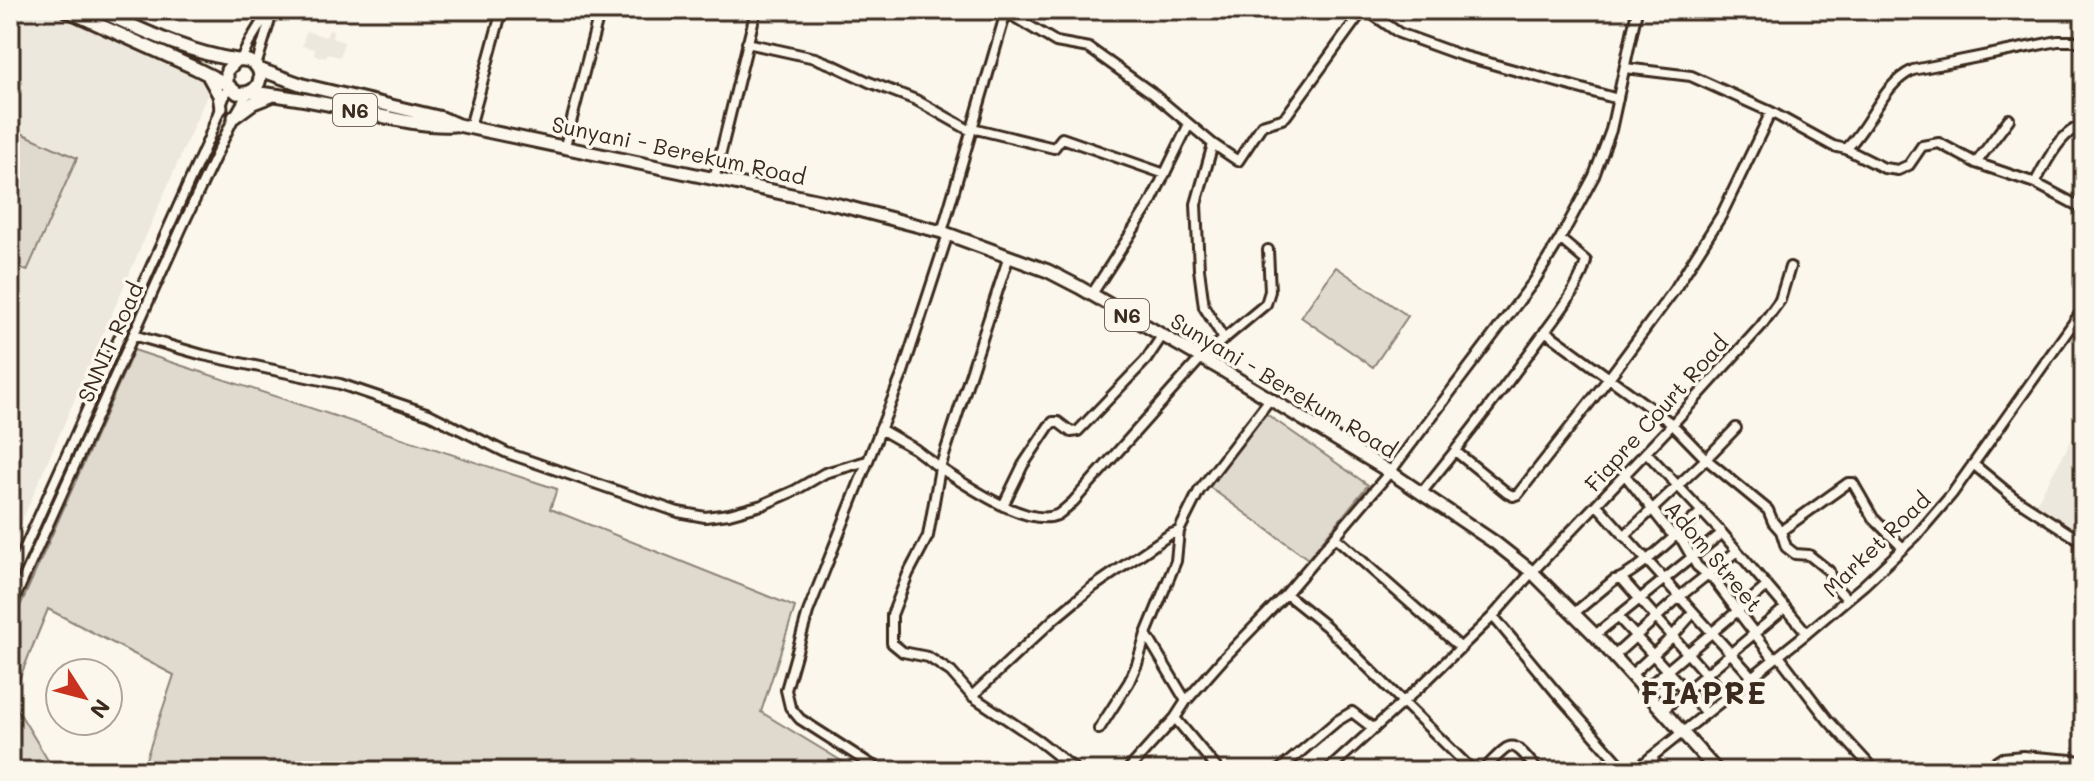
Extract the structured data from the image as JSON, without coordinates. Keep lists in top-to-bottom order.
{
  "streets": {
    "main road": ["N6", "Sunyani - Berekum Road"],
    "street": [
      "SNNIT Road",
      "Fiapre Court Road",
      "Market Road",
      "Adom Street"
    ]
  },
  "crossings": [
    ["N6", "Sunyani - Berekum Road"],
    ["N6", "SNNIT Road"],
    ["Sunyani - Berekum Road", "SNNIT Road"],
    ["Sunyani - Berekum Road", "Fiapre Court Road"],
    ["Sunyani - Berekum Road", "Market Road"],
    ["Fiapre Court Road", "Adom Street"],
    ["Market Road", "Adom Street"]
  ],
  "districts": ["FIAPRE"],
  "north": "bottom right"
}
